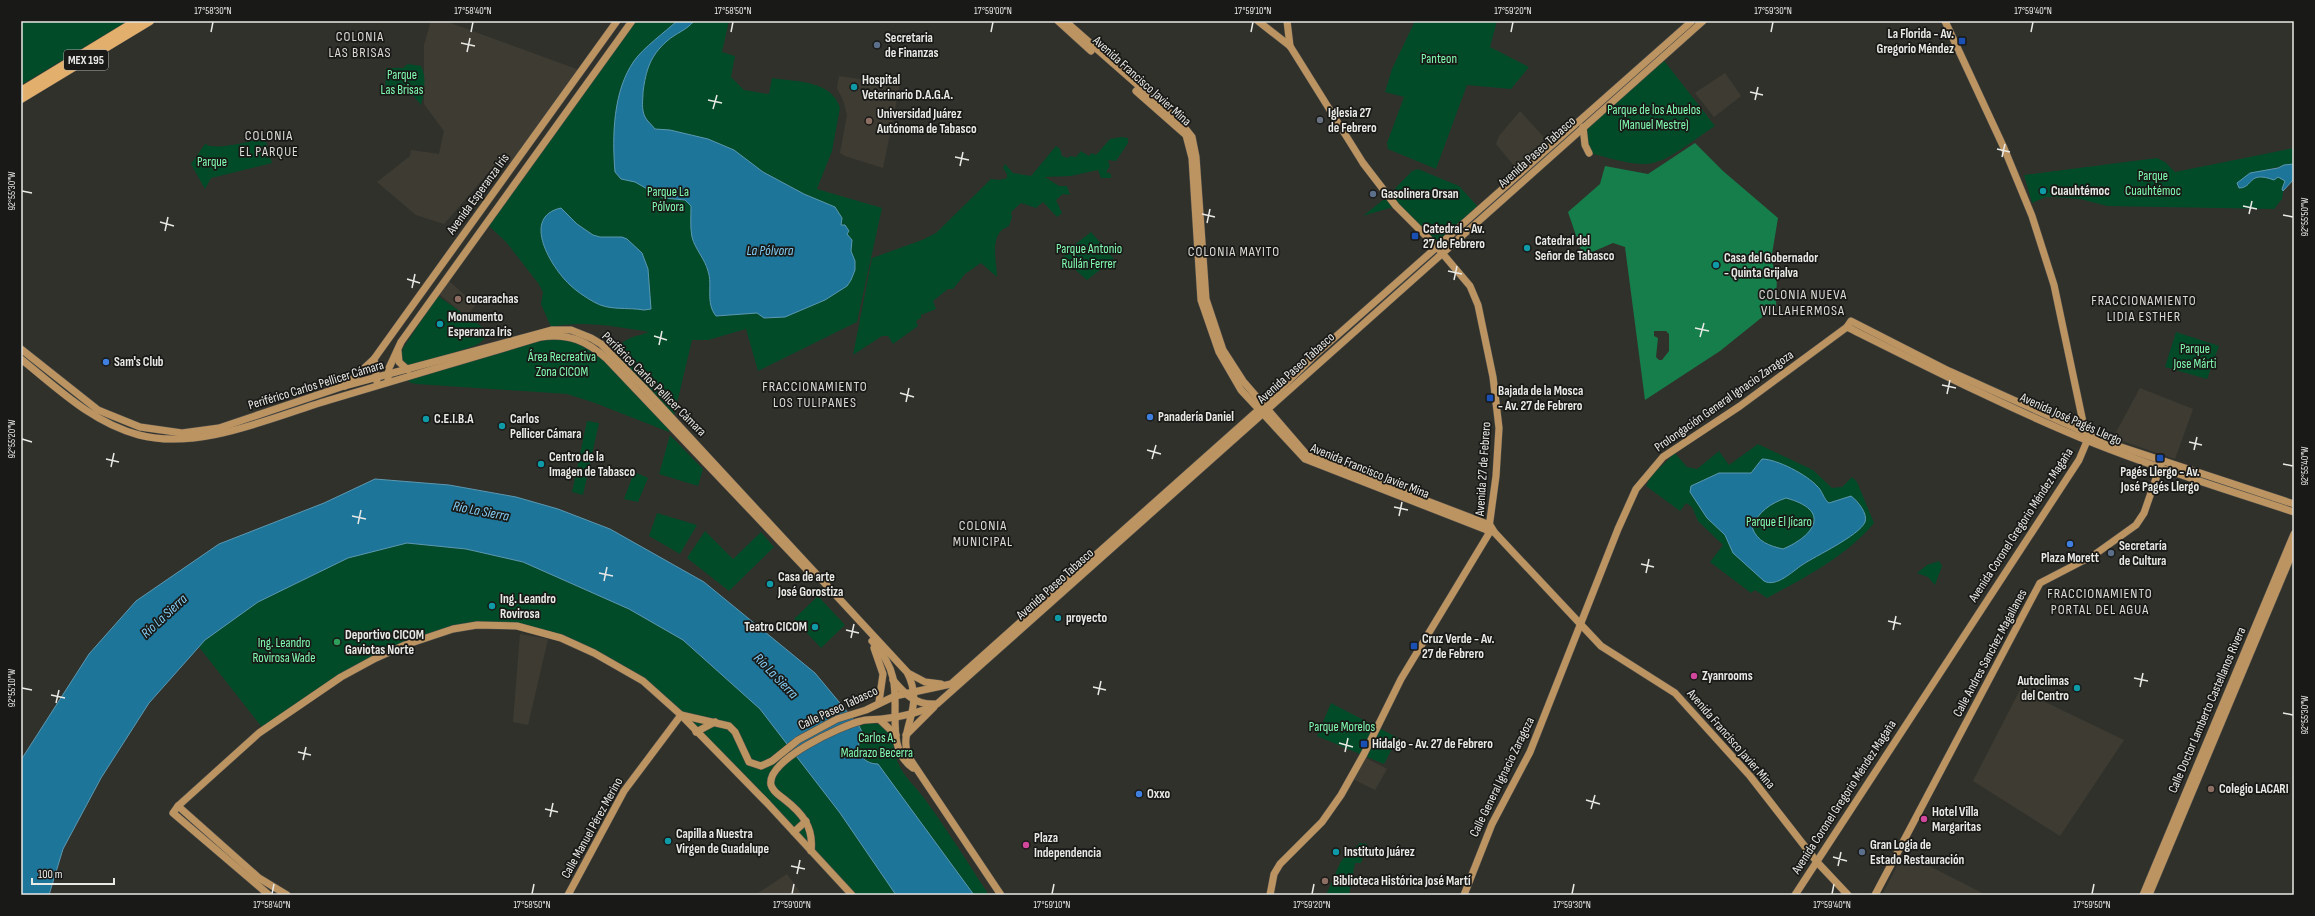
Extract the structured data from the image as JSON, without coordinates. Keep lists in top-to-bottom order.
{
  "streets": {
    "main road": [
      "MEX 195",
      "Avenida Francisco Javier Mina",
      "Avenida Paseo Tabasco",
      "Avenida Esperanza Iris",
      "Periférico Carlos Pellicer Cámara",
      "Prolongación General Ignacio Zaragoza",
      "Avenida José Pagés Llergo",
      "Avenida 27 de Febrero",
      "Avenida Coronel Gregorio Méndez Magaña",
      "Calle Andres Sanchez Magallanes",
      "Calle Paseo Tabasco",
      "Calle Doctor Lamberto Castellanos Rivera",
      "Calle General Ignacio Zaragoza",
      "Calle Manuel Pérez Merino"
    ]
  },
  "crossings": [
    ["Avenida Francisco Javier Mina", "Avenida Paseo Tabasco"],
    ["Avenida Francisco Javier Mina", "Prolongación General Ignacio Zaragoza"],
    ["Avenida Francisco Javier Mina", "Avenida 27 de Febrero"],
    ["Avenida Francisco Javier Mina", "Avenida Coronel Gregorio Méndez Magaña"],
    ["Avenida Francisco Javier Mina", "Calle General Ignacio Zaragoza"],
    ["Avenida Paseo Tabasco", "Periférico Carlos Pellicer Cámara"],
    ["Avenida Paseo Tabasco", "Avenida 27 de Febrero"],
    ["Avenida Paseo Tabasco", "Calle Paseo Tabasco"],
    ["Avenida Esperanza Iris", "Periférico Carlos Pellicer Cámara"],
    ["Periférico Carlos Pellicer Cámara", "Calle Paseo Tabasco"],
    ["Prolongación General Ignacio Zaragoza", "Avenida José Pagés Llergo"],
    ["Prolongación General Ignacio Zaragoza", "Calle General Ignacio Zaragoza"],
    ["Avenida José Pagés Llergo", "Avenida Coronel Gregorio Méndez Magaña"],
    ["Avenida José Pagés Llergo", "Calle Andres Sanchez Magallanes"],
    ["Calle Paseo Tabasco", "Calle Manuel Pérez Merino"]
  ],
  "districts": [
    "COLONIA LAS BRISAS",
    "COLONIA EL PARQUE",
    "COLONIA MAYITO",
    "COLONIA NUEVA VILLAHERMOSA",
    "FRACCIONAMIENTO LIDIA ESTHER",
    "FRACCIONAMIENTO LOS TULIPANES",
    "COLONIA MUNICIPAL",
    "FRACCIONAMIENTO PORTAL DEL AGUA"
  ],
  "water": ["La Pólvora", "Río La Sierra"],
  "parks": [
    "Panteon",
    "Parque Las Brisas",
    "Parque de los Abuelos (Manuel Mestre)",
    "Parque",
    "Parque Cuauhtémoc",
    "Parque La Pólvora",
    "Parque Antonio Rullán Ferrer",
    "Parque Jose Márti",
    "Área Recreativa Zona CICOM",
    "Parque El Jícaro",
    "Ing. Leandro Rovirosa Wade",
    "Parque Morelos",
    "Carlos A. Madrazo Becerra"
  ],
  "places": {
    "transit": [
      "La Florida - Av. Gregorio Méndez",
      "Catedral - Av. 27 de Febrero",
      "Bajada de la Mosca - Av. 27 de Febrero",
      "Pagés Llergo - Av. José Pagés Llergo",
      "Cruz Verde - Av. 27 de Febrero",
      "Hidalgo - Av. 27 de Febrero"
    ],
    "other": [
      "Secretaria de Finanzas",
      "Hospital Veterinario D.A.G.A.",
      "Iglesia 27 de Febrero",
      "Universidad Juárez Autónoma de Tabasco",
      "Cuauhtémoc",
      "Gasolinera Orsan",
      "Catedral del Señor de Tabasco",
      "Casa del Gobernador - Quinta Grijalva",
      "cucarachas",
      "Monumento Esperanza Iris",
      "Sam's Club",
      "Panadería Daniel",
      "C.E.I.B.A",
      "Carlos Pellicer Cámara",
      "Centro de la Imagen de Tabasco",
      "Plaza Morett",
      "Secretaría de Cultura",
      "Casa de arte José Gorostiza",
      "Ing. Leandro Rovirosa",
      "proyecto",
      "Teatro CICOM",
      "Deportivo CICOM Gaviotas Norte",
      "Zyanrooms",
      "Autoclimas del Centro",
      "Colegio LACARI",
      "Oxxo",
      "Hotel Villa Margaritas",
      "Capilla a Nuestra Virgen de Guadalupe",
      "Plaza Independencia",
      "Instituto Juárez",
      "Gran Logia de Estado Restauración",
      "Biblioteca Histórica José Martí"
    ]
  },
  "scale_bar": "100 m",
  "coordinates": [
    "17°58'30\"N",
    "17°58'40\"N",
    "17°58'50\"N",
    "17°59'00\"N",
    "17°59'10\"N",
    "17°59'20\"N",
    "17°59'30\"N",
    "17°59'40\"N",
    "92°55'30\"W",
    "92°55'50\"W",
    "92°55'20\"W",
    "92°55'40\"W",
    "92°55'10\"W",
    "17°59'50\"N"
  ]
}
